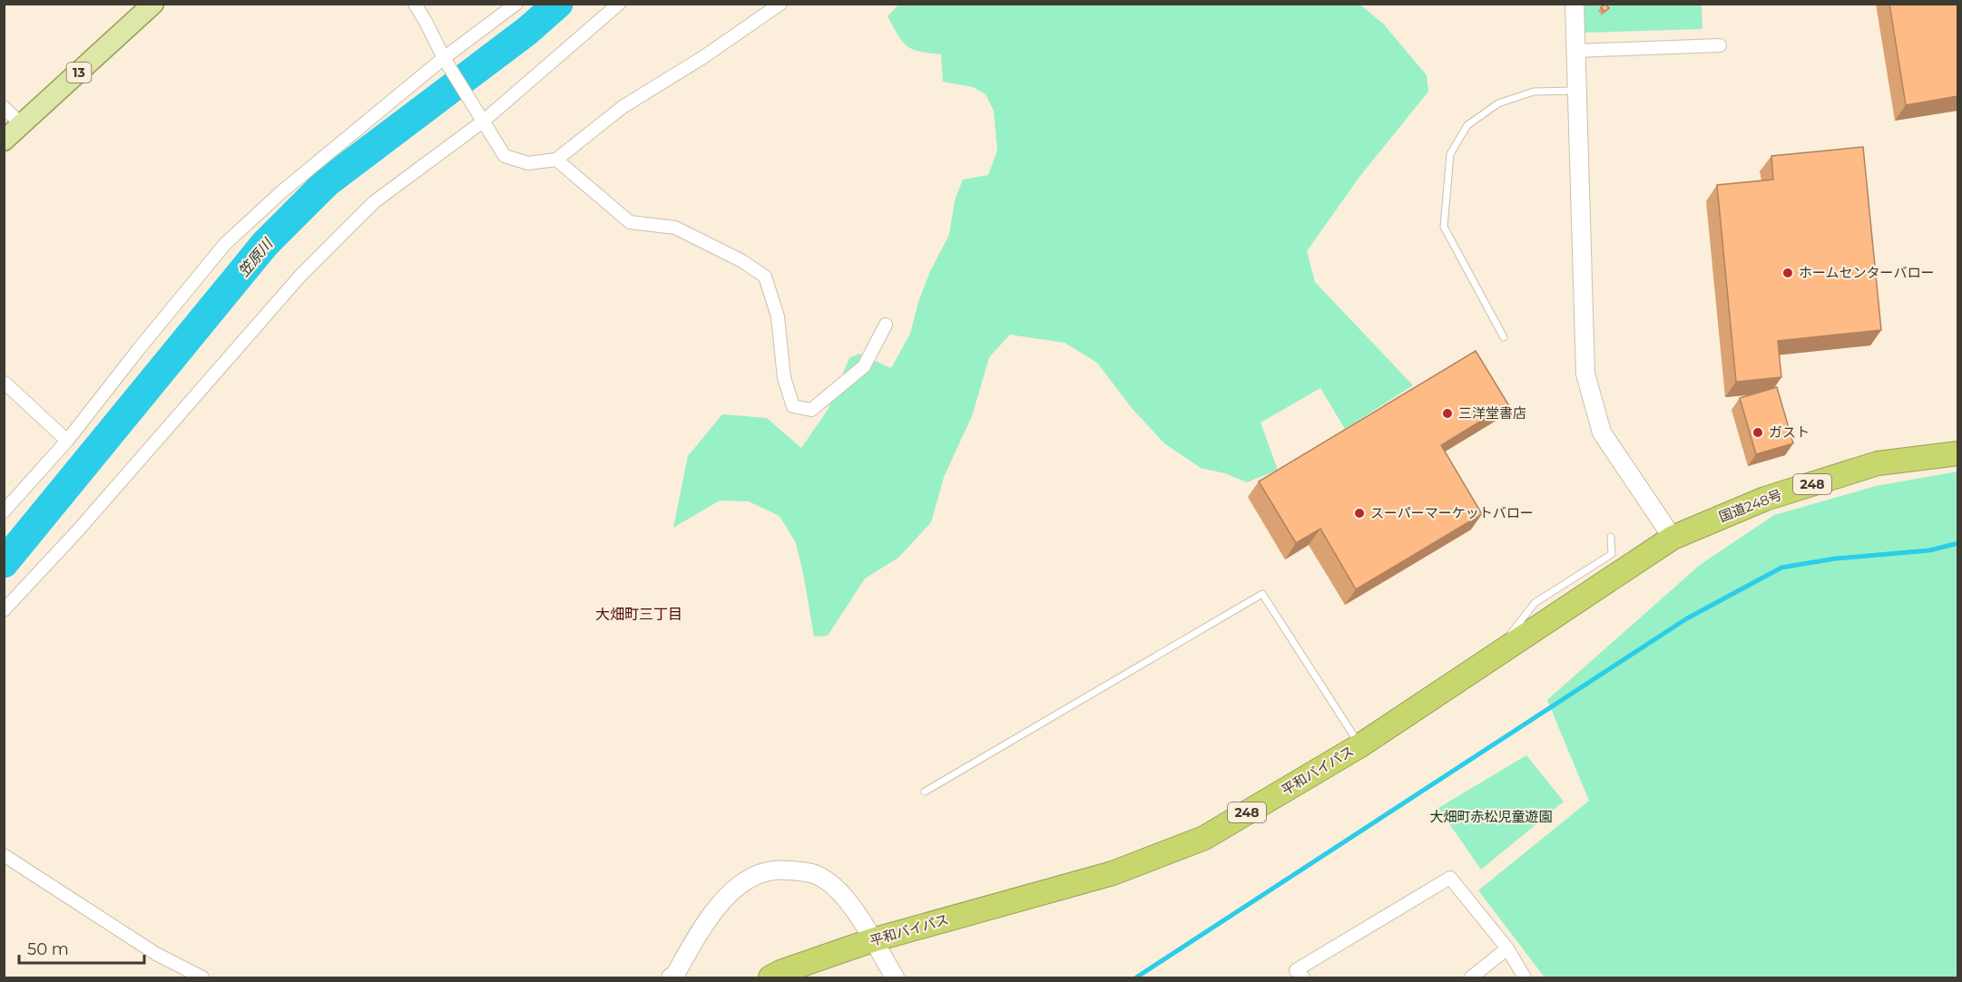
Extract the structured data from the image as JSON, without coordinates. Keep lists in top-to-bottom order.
{
  "streets": {
    "highway": ["248", "国道248号", "平和バイパス"],
    "main road": ["13"]
  },
  "crossings": [
    ["国道248号", "平和バイパス"]
  ],
  "districts": ["大畑町三丁目"],
  "water": ["笠原川"],
  "parks": ["大畑町赤松児童遊園"],
  "places": [
    "ホームセンターバロー",
    "三洋堂書店",
    "ガスト",
    "スーパーマーケットバロー"
  ],
  "scale_bar": "50 m"
}
